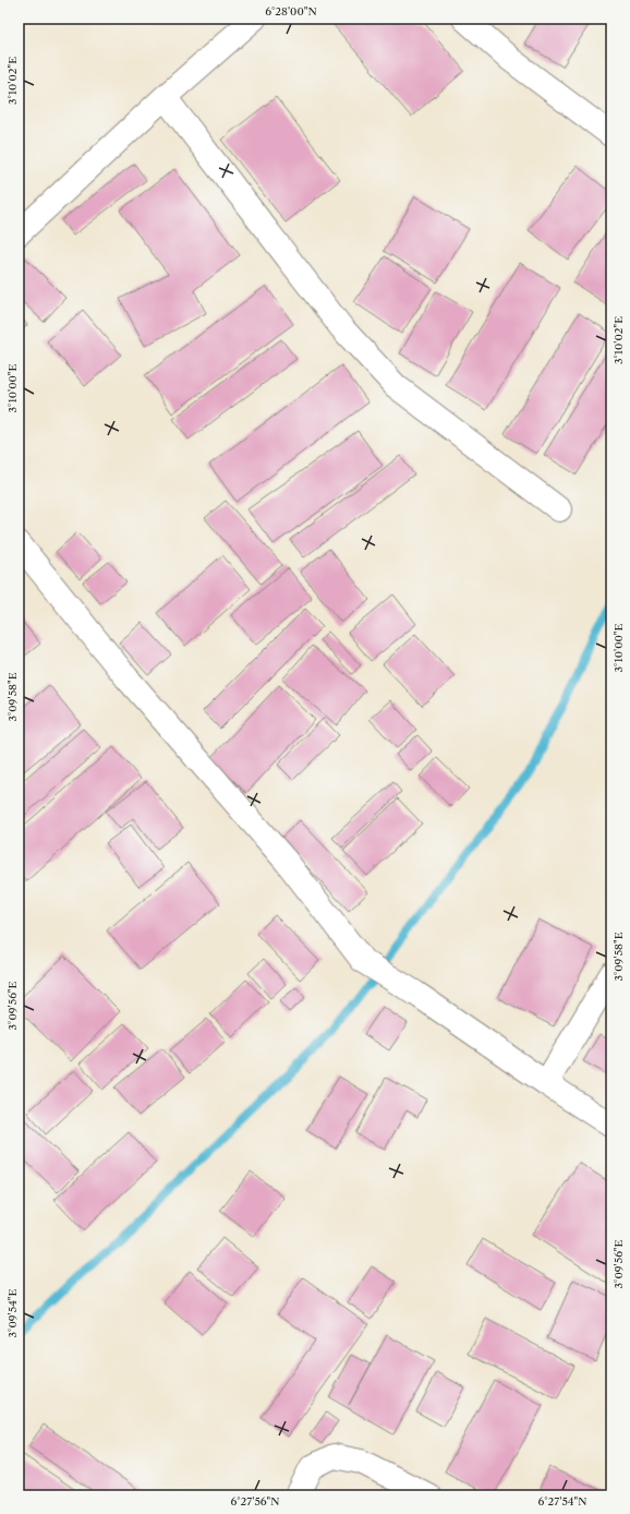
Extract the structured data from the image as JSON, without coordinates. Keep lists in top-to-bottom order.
{
  "coordinates": [
    "6°28'00\"N",
    "3°10'02\"E",
    "3°10'00\"E",
    "3°09'58\"E",
    "3°09'56\"E",
    "3°09'54\"E",
    "6°27'56\"N",
    "6°27'54\"N"
  ]
}
